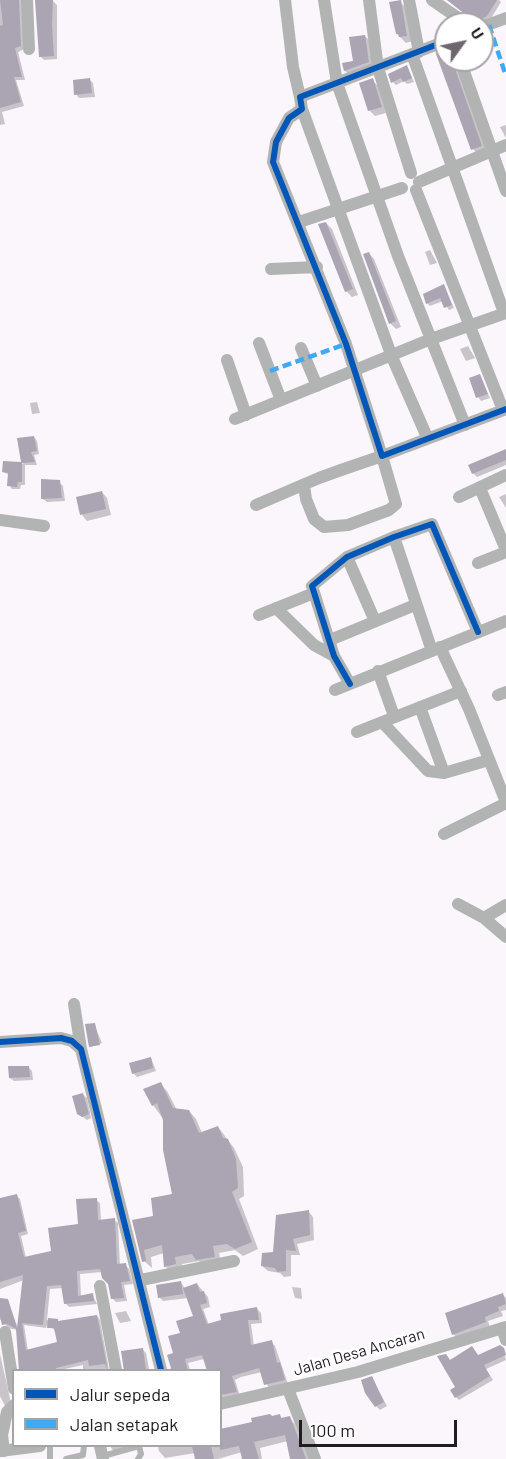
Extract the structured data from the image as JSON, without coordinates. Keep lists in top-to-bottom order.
{
  "streets": {
    "street": ["Jalan Desa Ancaran"]
  },
  "legend": ["Jalur sepeda", "Jalan setapak"],
  "scale_bar": "100 m",
  "north": "top right"
}
